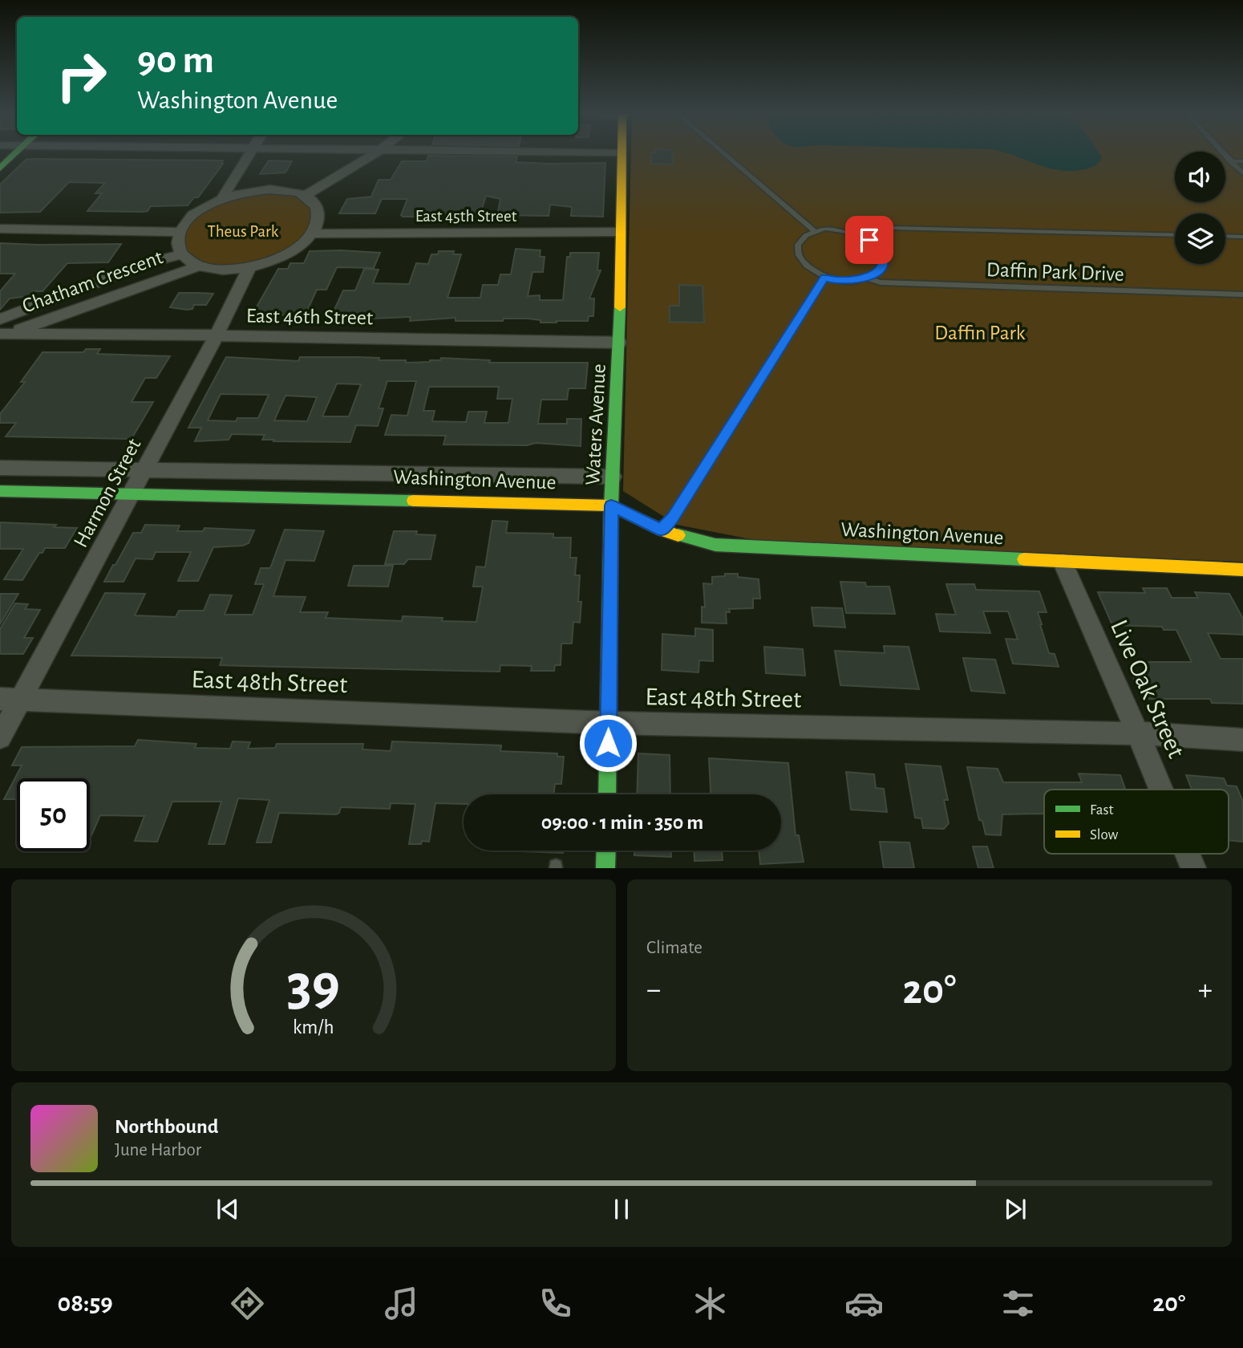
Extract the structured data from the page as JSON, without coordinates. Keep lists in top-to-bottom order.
{
  "streets": {
    "street": [
      "East 45th Street",
      "Chatham Crescent",
      "East 46th Street",
      "Waters Avenue",
      "Washington Avenue",
      "Harmon Street",
      "East 48th Street",
      "Live Oak Street"
    ],
    "lane": ["Daffin Park Drive"]
  },
  "crossings": [
    ["East 45th Street", "Waters Avenue"],
    ["Chatham Crescent", "East 46th Street"],
    ["East 46th Street", "Waters Avenue"],
    ["East 46th Street", "Harmon Street"],
    ["Waters Avenue", "Washington Avenue"],
    ["Waters Avenue", "East 48th Street"],
    ["Washington Avenue", "Harmon Street"],
    ["Washington Avenue", "Live Oak Street"],
    ["Harmon Street", "East 48th Street"],
    ["East 48th Street", "Live Oak Street"]
  ],
  "parks": ["Theus Park", "Daffin Park"],
  "legend": ["Fast", "Slow"],
  "page": {
    "turn": ["90 m", "Washington Avenue"],
    "limit": "50",
    "trip": "09:00 · 1 min · 350 m",
    "tile": "Climate",
    "heat": ["−", "20°", "+"],
    "song": ["Northbound", "June Harbor"],
    "tabs": ["08:59", "20°"],
    "gauge": ["39", "km/h"]
  }
}
